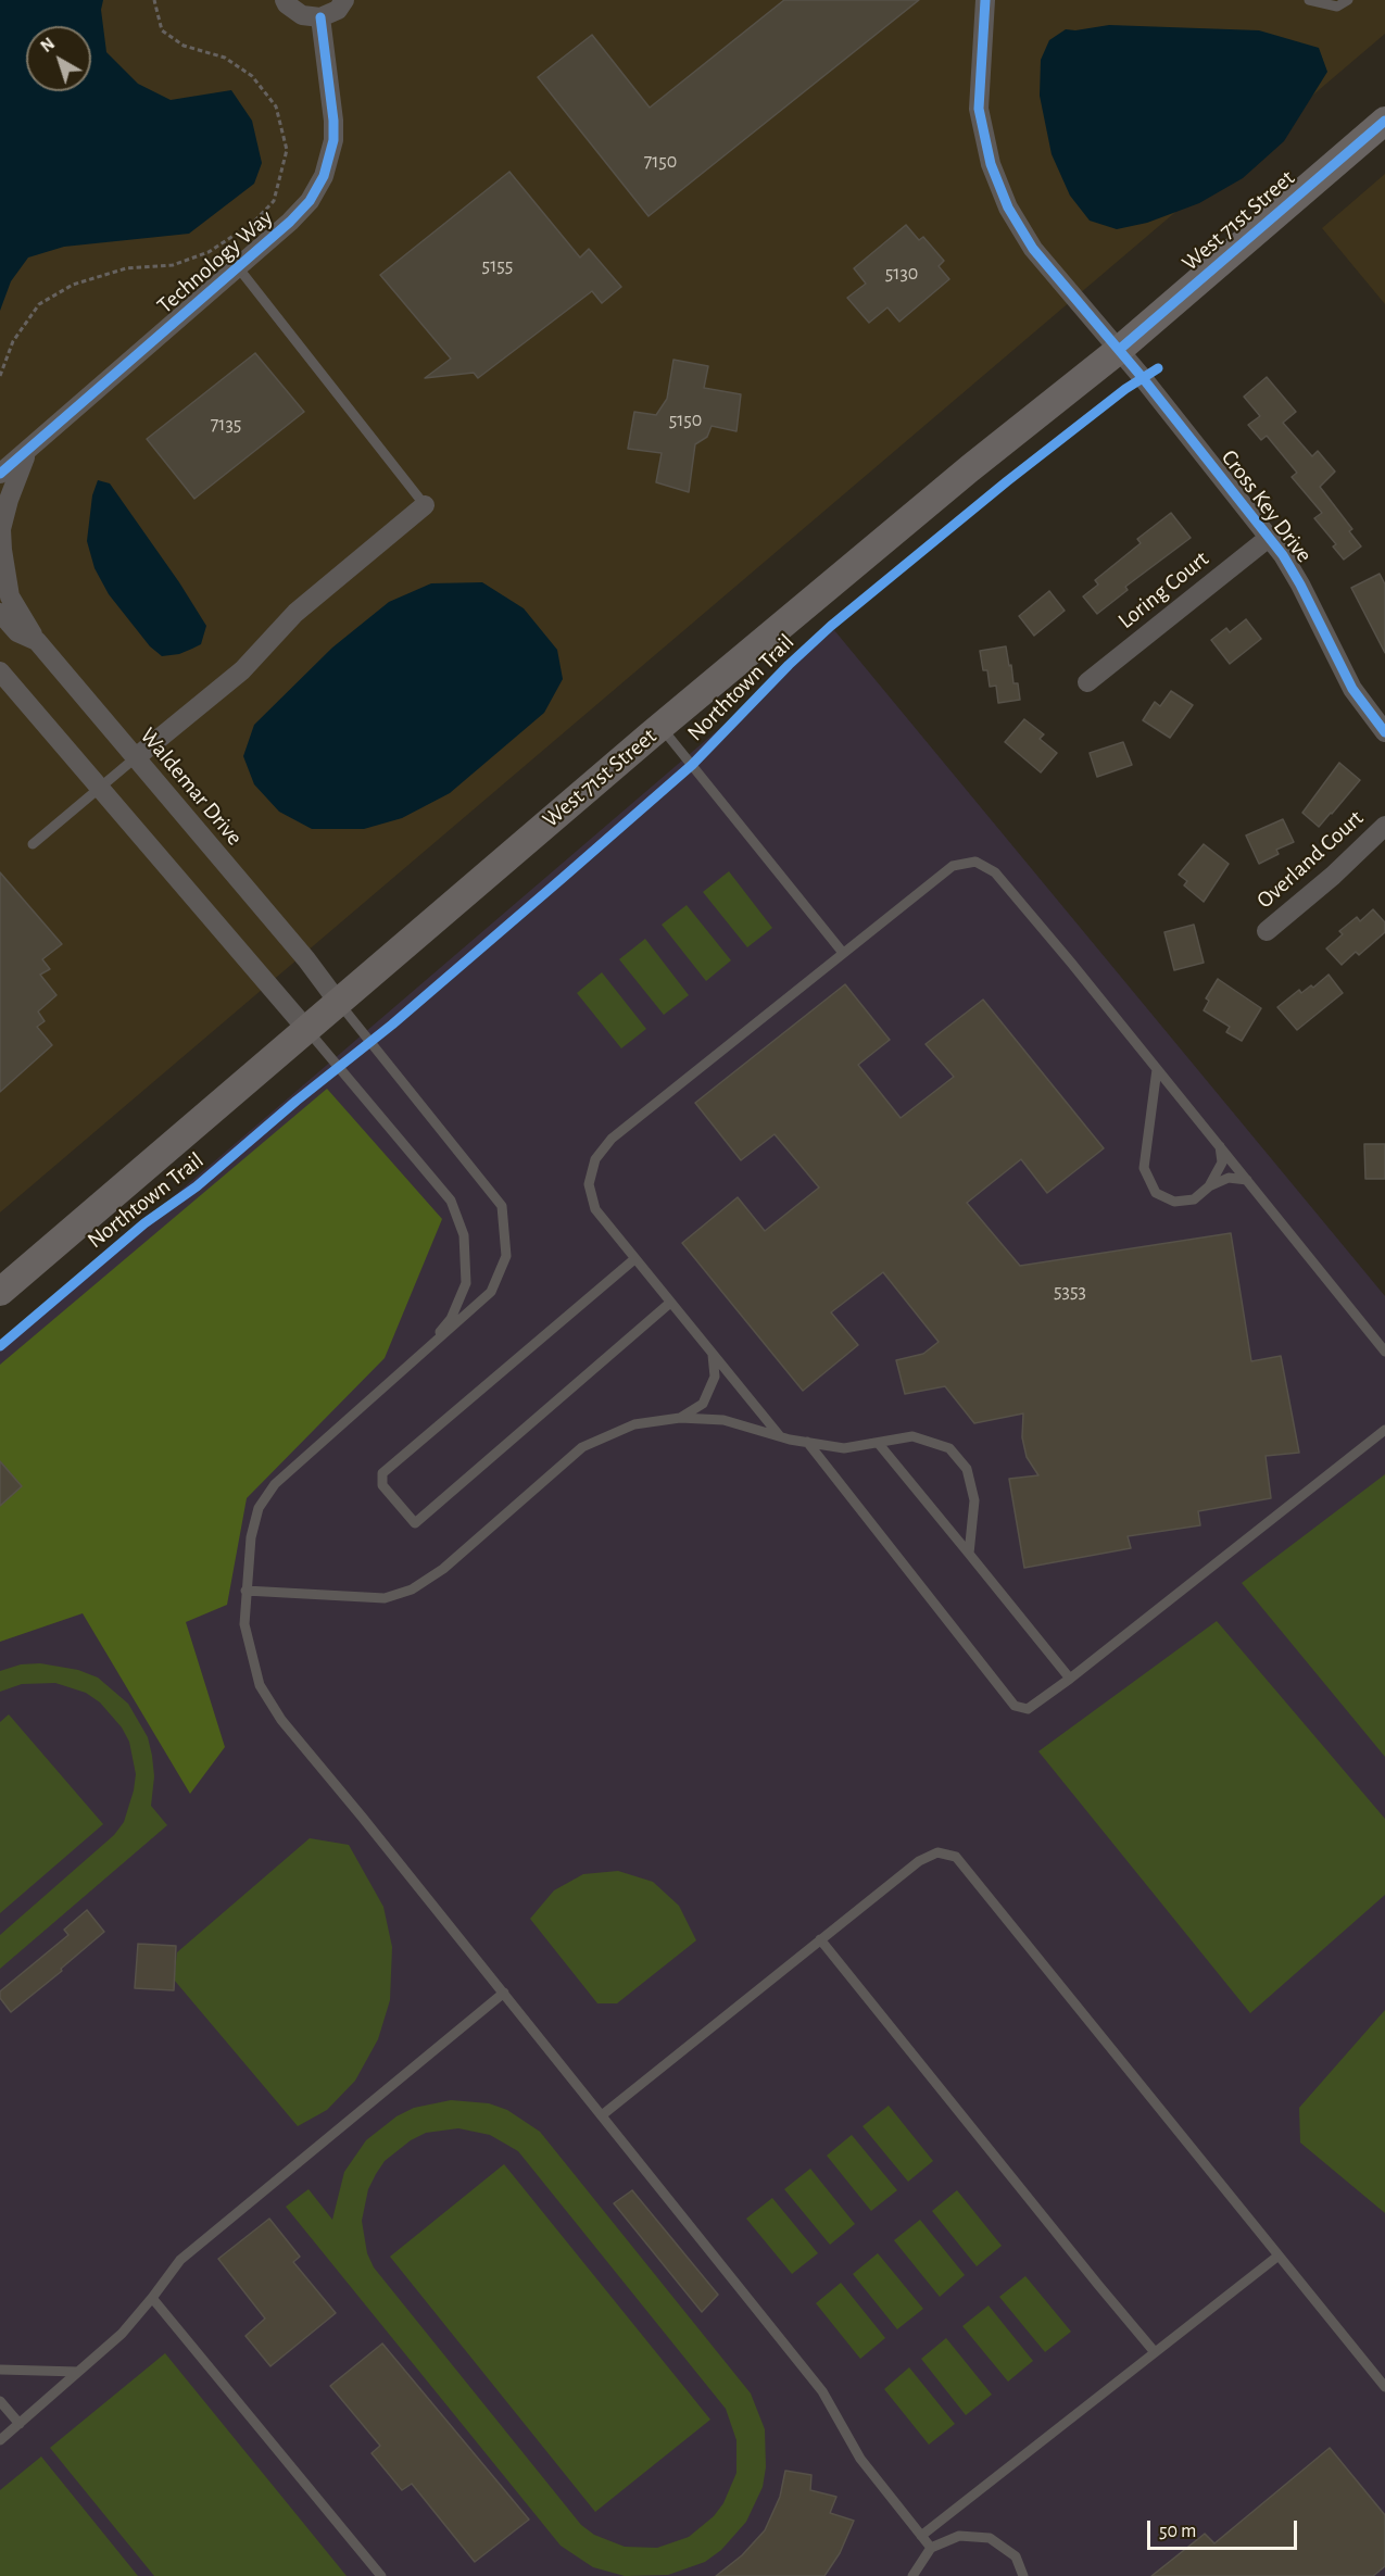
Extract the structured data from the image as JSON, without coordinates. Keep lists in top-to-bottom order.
{
  "streets": {
    "main road": ["West 71st Street"],
    "street": [
      "Technology Way",
      "Cross Key Drive",
      "Loring Court",
      "Waldemar Drive",
      "Overland Court"
    ],
    "cycle path": ["Northtown Trail"]
  },
  "crossings": [
    ["West 71st Street", "Cross Key Drive"],
    ["West 71st Street", "Waldemar Drive"],
    ["Cross Key Drive", "Loring Court"]
  ],
  "house_numbers": [
    "7150",
    "5155",
    "5130",
    "5150",
    "7135",
    "5353"
  ],
  "scale_bar": "50 m",
  "north": "top left"
}
